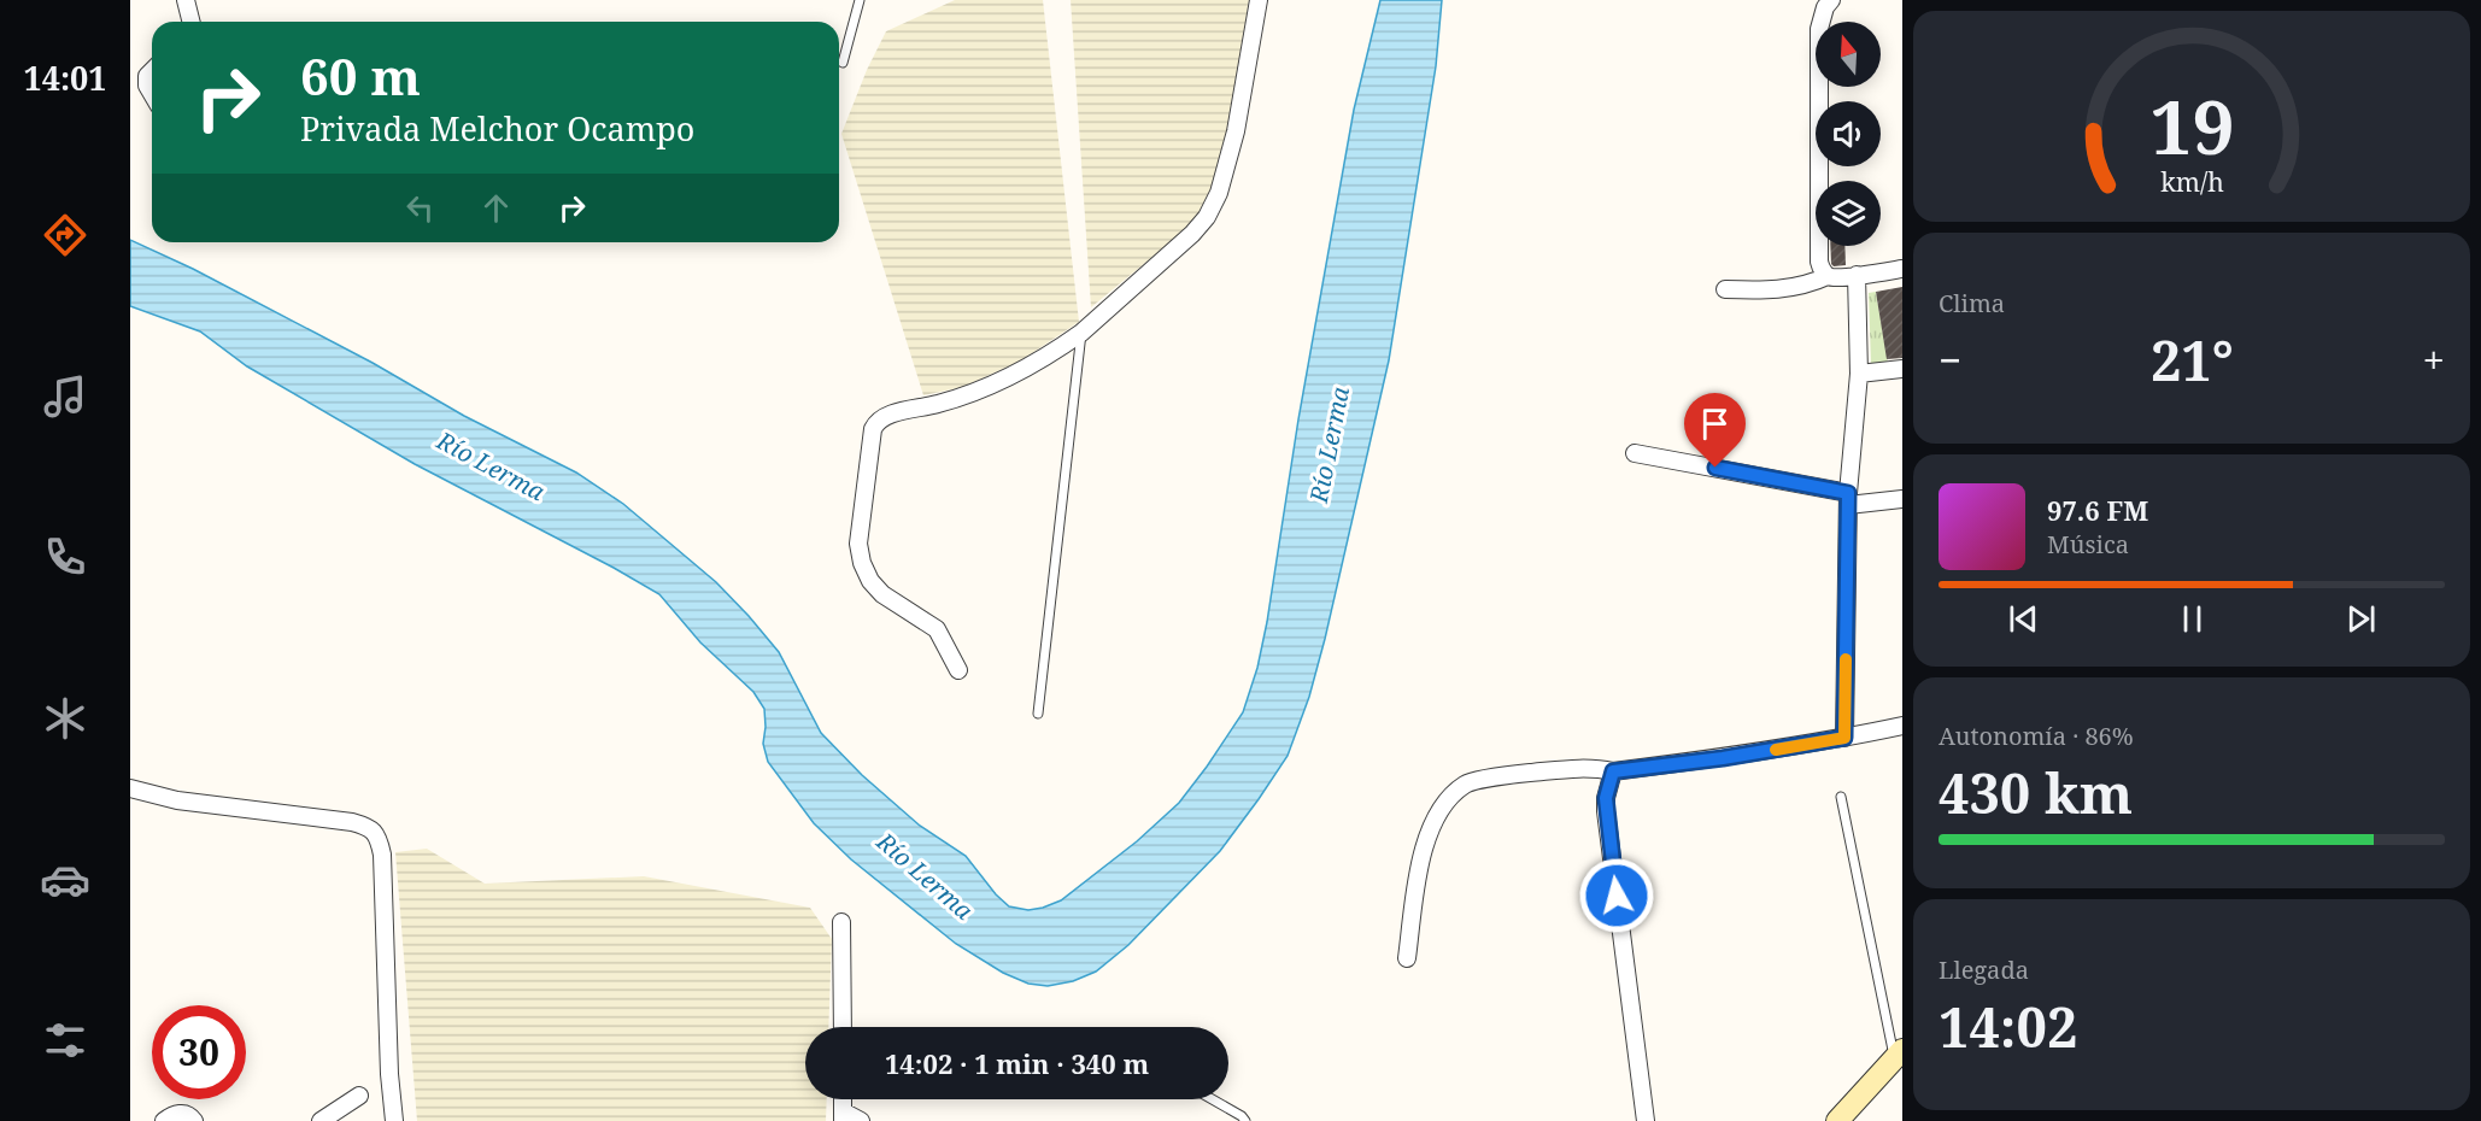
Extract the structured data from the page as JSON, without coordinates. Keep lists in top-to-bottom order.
{
  "water": ["Río Lerma"],
  "north": "top",
  "page": {
    "tabs": "14:01",
    "turn": ["60 m", "Privada Melchor Ocampo"],
    "tile": [
      "Clima",
      ["Autonomía · 86%", "430 km"],
      ["Llegada", "14:02"]
    ],
    "heat": ["−", "21°", "+"],
    "song": ["97.6 FM", "Música"],
    "limit": "30",
    "trip": "14:02 · 1 min · 340 m",
    "gauge": ["19", "km/h"]
  }
}
